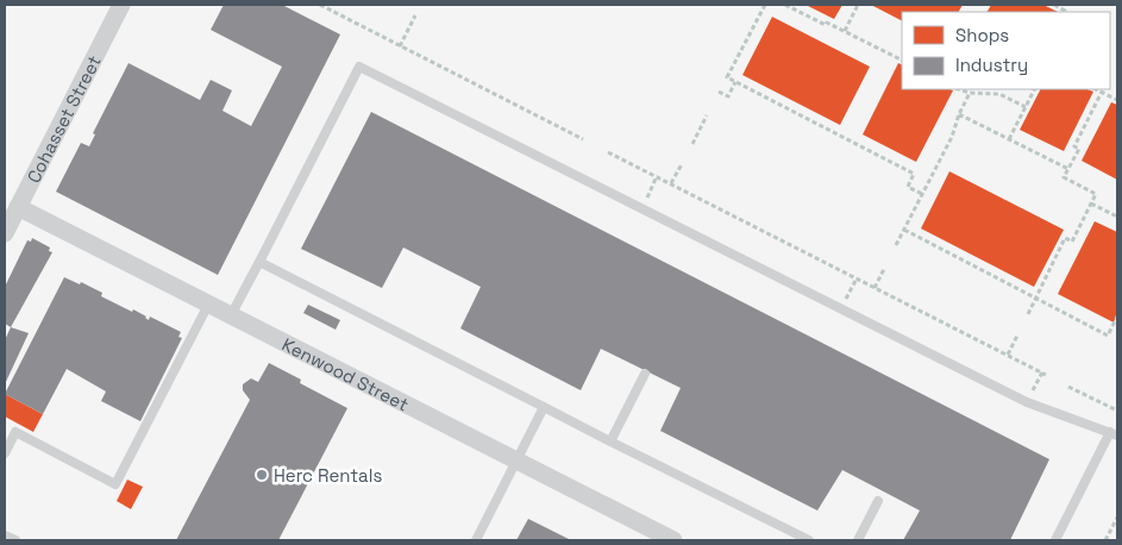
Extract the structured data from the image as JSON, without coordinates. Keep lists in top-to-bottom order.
{
  "streets": {
    "street": ["Cohasset Street", "Kenwood Street"]
  },
  "crossings": [
    ["Cohasset Street", "Kenwood Street"]
  ],
  "places": ["Herc Rentals"],
  "legend": ["Shops", "Industry"]
}
